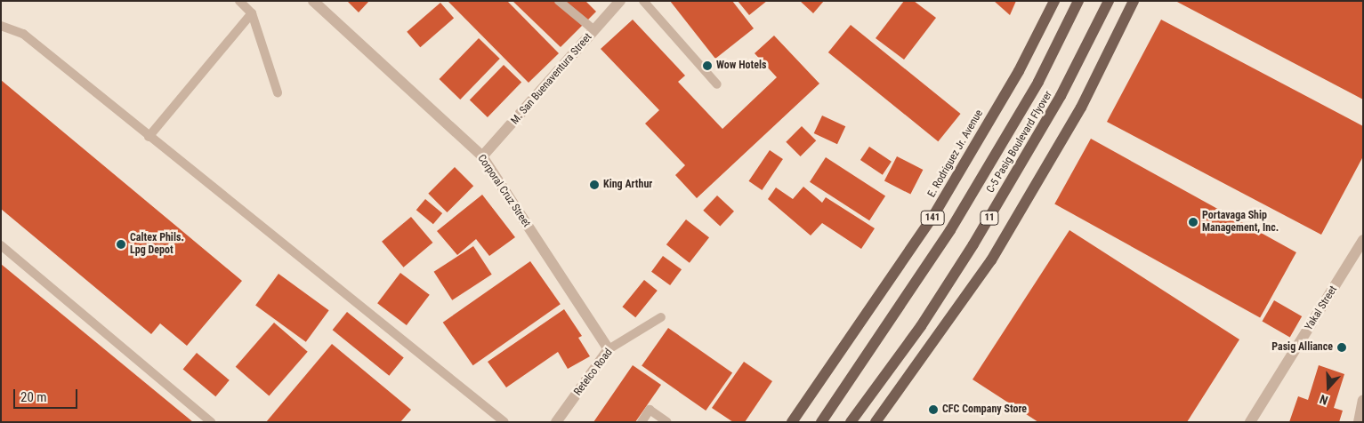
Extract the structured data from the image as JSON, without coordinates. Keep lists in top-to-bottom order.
{
  "streets": {
    "main road": [
      "C-5 Pasig Boulevard Flyover",
      "E. Rodriguez Jr. Avenue",
      "141",
      "11"
    ],
    "street": [
      "M. San Buenaventura Street",
      "Corporal Cruz Street",
      "Yakal Street",
      "Retelco Road"
    ]
  },
  "crossings": [
    ["M. San Buenaventura Street", "Corporal Cruz Street"],
    ["Corporal Cruz Street", "Retelco Road"]
  ],
  "places": [
    "Wow Hotels",
    "King Arthur",
    "Portavaga Ship Management, Inc.",
    "Caltex Phils. Lpg Depot",
    "Pasig Alliance",
    "CFC Company Store"
  ],
  "scale_bar": "20 m",
  "north": "bottom"
}
